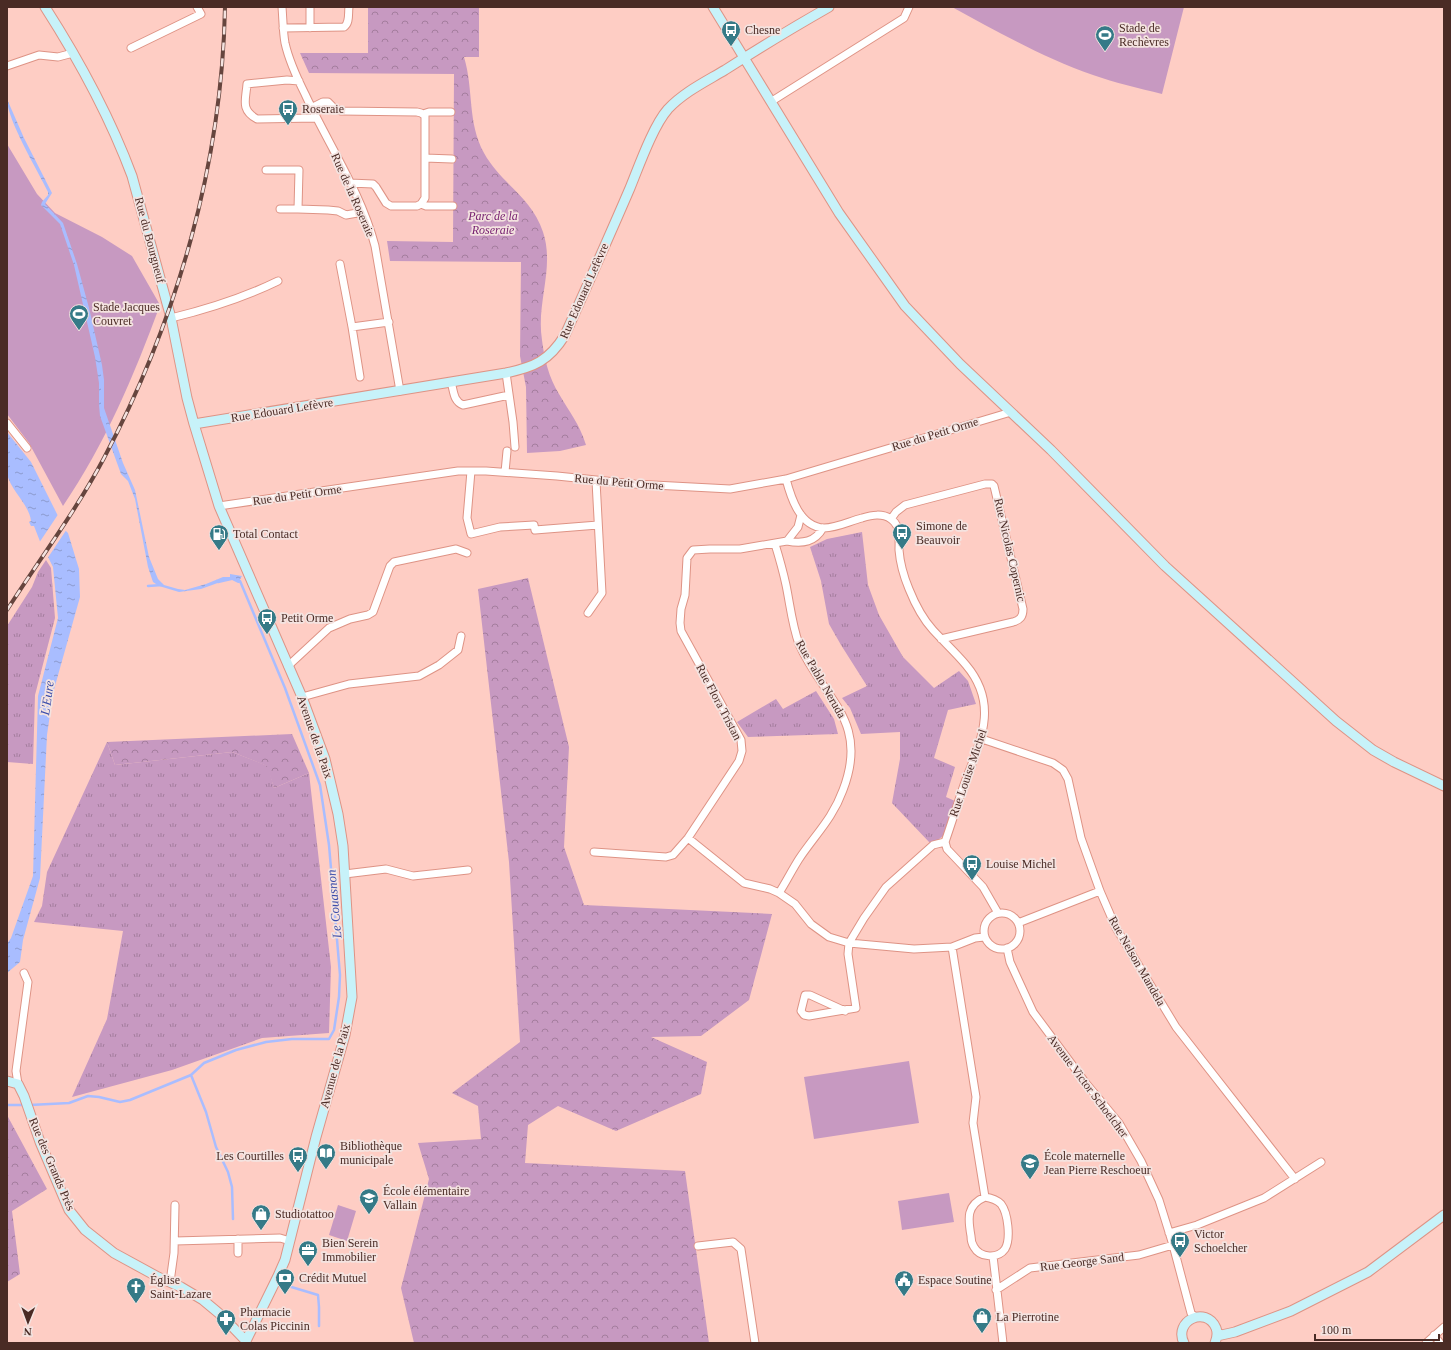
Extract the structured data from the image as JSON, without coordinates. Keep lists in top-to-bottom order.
{
  "streets": {
    "street": [
      "Rue de la Roseraie",
      "Rue du Bourgneuf",
      "Rue Edouard Lefèvre",
      "Rue du Petit Orme",
      "Rue Nicolas Copernic",
      "Rue Pablo Neruda",
      "Rue Flora Tristan",
      "Avenue de la Paix",
      "Rue Louise Michel",
      "Rue Nelson Mandela",
      "Avenue Victor Schoelcher",
      "Rue des Grands Près",
      "Rue George Sand"
    ]
  },
  "crossings": [
    ["Rue de la Roseraie", "Rue Edouard Lefèvre"],
    ["Rue du Bourgneuf", "Rue Edouard Lefèvre"],
    ["Rue du Bourgneuf", "Rue du Petit Orme"],
    ["Rue du Bourgneuf", "Avenue de la Paix"],
    ["Rue Nicolas Copernic", "Rue Louise Michel"],
    ["Rue Pablo Neruda", "Rue Flora Tristan"],
    ["Avenue de la Paix", "Rue des Grands Près"],
    ["Rue Louise Michel", "Rue Nelson Mandela"],
    ["Avenue Victor Schoelcher", "Rue George Sand"]
  ],
  "water": ["L'Eure", "Le Couasnon"],
  "parks": ["Parc de la Roseraie"],
  "places": {
    "bus stop": [
      "Chesne",
      "Roseraie",
      "Simone de Beauvoir",
      "Petit Orme",
      "Louise Michel",
      "Les Courtilles",
      "Victor Schoelcher"
    ],
    "sports": ["Stade de Rechèvres", "Stade Jacques Couvret"],
    "fuel station": ["Total Contact"],
    "library": ["Bibliothèque municipale"],
    "school or university": ["École maternelle Jean Pierre Reschoeur", "École élémentaire Vallain"],
    "shop": ["Studiotattoo", "La Pierrotine"],
    "office": ["Bien Serein Immobilier"],
    "bank": ["Crédit Mutuel"],
    "public building": ["Espace Soutine"],
    "church": ["Église Saint-Lazare"],
    "pharmacy": ["Pharmacie Colas Piccinin"]
  },
  "scale_bar": "100 m",
  "north": "bottom"
}
